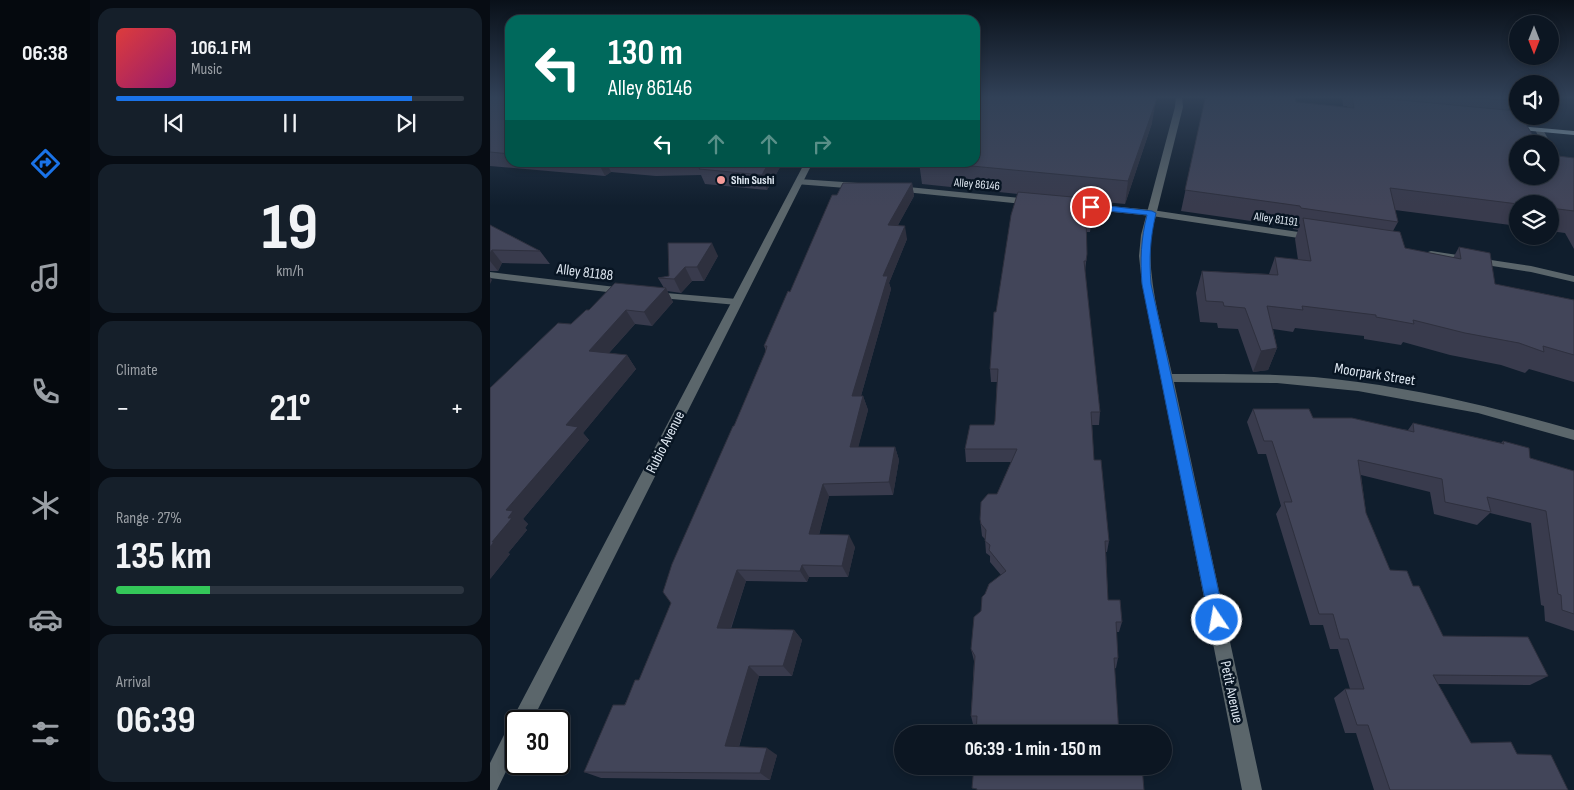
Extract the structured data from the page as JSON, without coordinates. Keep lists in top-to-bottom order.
{
  "streets": {
    "street": [
      "Alley 86146",
      "Alley 81191",
      "Alley 81188",
      "Moorpark Street",
      "Rubio Avenue",
      "Petit Avenue"
    ]
  },
  "crossings": [
    ["Alley 81191", "Petit Avenue"],
    ["Alley 81188", "Rubio Avenue"],
    ["Moorpark Street", "Petit Avenue"]
  ],
  "places": ["Shin Sushi"],
  "north": "bottom",
  "page": {
    "tabs": "06:38",
    "turn": ["130 m", "Alley 86146"],
    "song": ["106.1 FM", "Music"],
    "tile": [
      ["19", "km/h"],
      "Climate",
      ["Range · 27%", "135 km"],
      ["Arrival", "06:39"]
    ],
    "heat": ["−", "21°", "+"],
    "limit": "30",
    "trip": "06:39 · 1 min · 150 m"
  }
}
